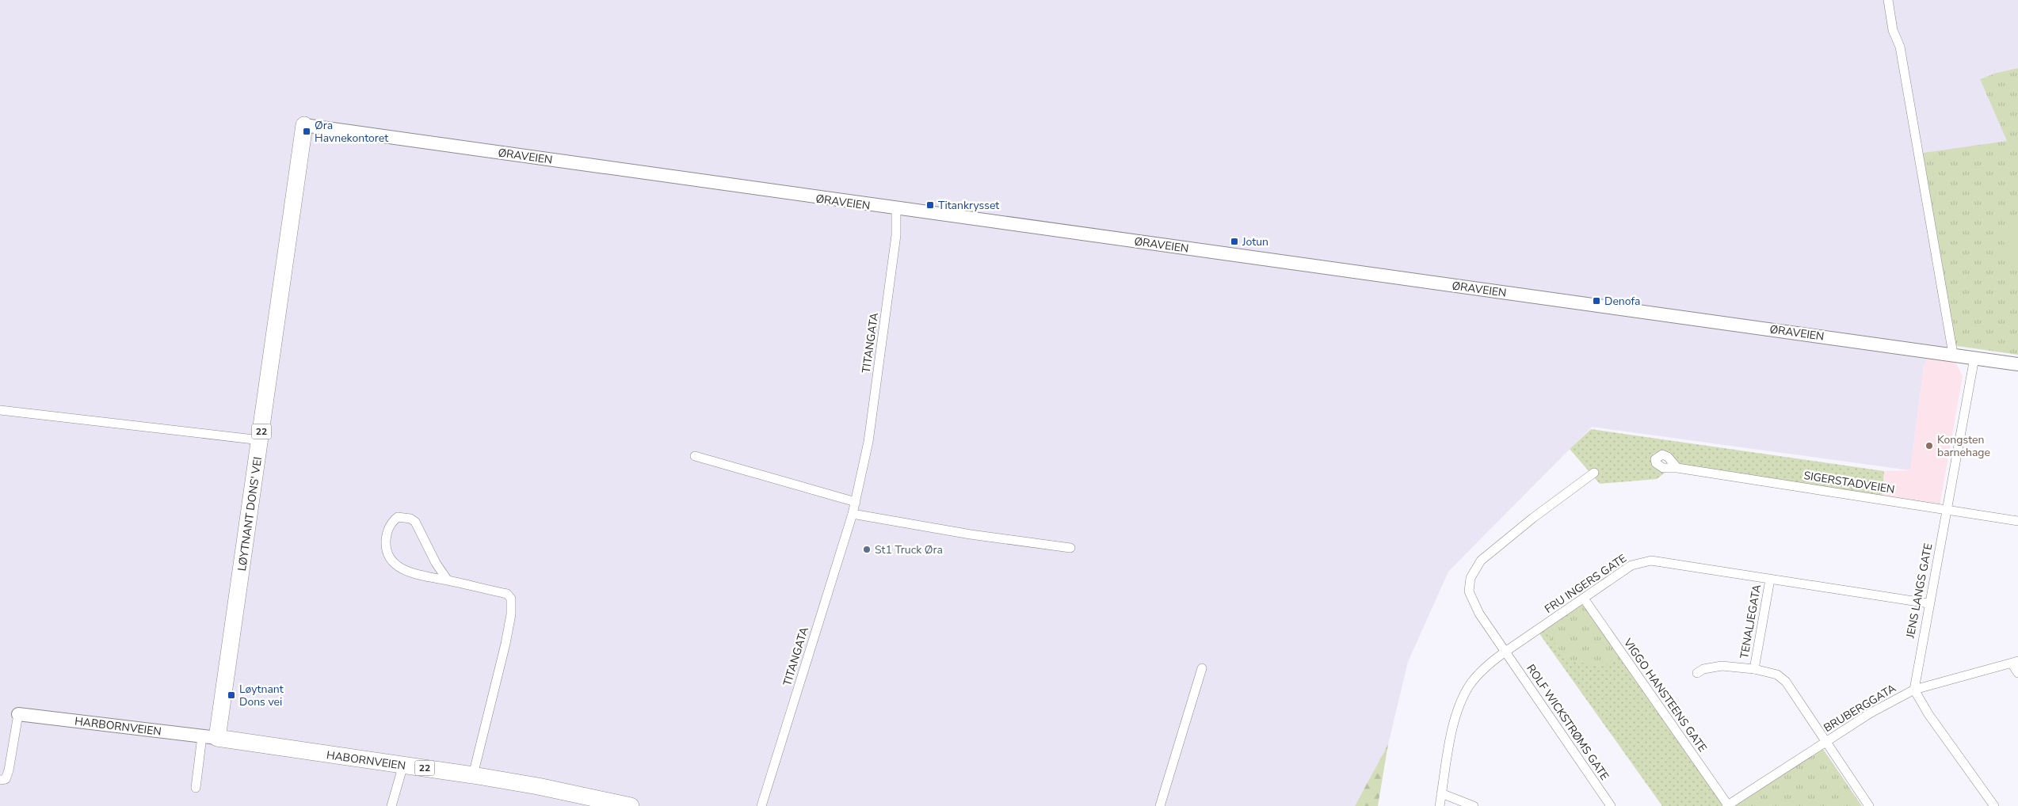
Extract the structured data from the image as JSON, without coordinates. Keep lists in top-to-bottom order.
{
  "streets": {
    "highway": ["22", "LØYTNANT DONS' VEI", "HABORNVEIEN"],
    "street": [
      "ØRAVEIEN",
      "TITANGATA",
      "SIGERSTADVEIEN",
      "FRU INGERS GATE",
      "JENS LANGS GATE",
      "TENALJEGATA",
      "VIGGO HANSTEENS GATE",
      "BRUBERGGATA",
      "ROLF WICKSTRØMS GATE",
      "HARBORNVEIEN"
    ]
  },
  "crossings": [
    ["ØRAVEIEN", "TITANGATA"],
    ["ØRAVEIEN", "LØYTNANT DONS' VEI"],
    ["ØRAVEIEN", "JENS LANGS GATE"],
    ["SIGERSTADVEIEN", "JENS LANGS GATE"],
    ["LØYTNANT DONS' VEI", "HARBORNVEIEN"],
    ["LØYTNANT DONS' VEI", "HABORNVEIEN"],
    ["FRU INGERS GATE", "JENS LANGS GATE"],
    ["FRU INGERS GATE", "TENALJEGATA"],
    ["FRU INGERS GATE", "VIGGO HANSTEENS GATE"],
    ["FRU INGERS GATE", "ROLF WICKSTRØMS GATE"],
    ["JENS LANGS GATE", "BRUBERGGATA"],
    ["TENALJEGATA", "BRUBERGGATA"],
    ["VIGGO HANSTEENS GATE", "BRUBERGGATA"],
    ["HARBORNVEIEN", "HABORNVEIEN"]
  ],
  "places": {
    "transit": [
      "Øra Havnekontoret",
      "Titankrysset",
      "Jotun",
      "Denofa",
      "Løytnant Dons vei"
    ],
    "other": ["Kongsten barnehage", "St1 Truck Øra"]
  }
}
